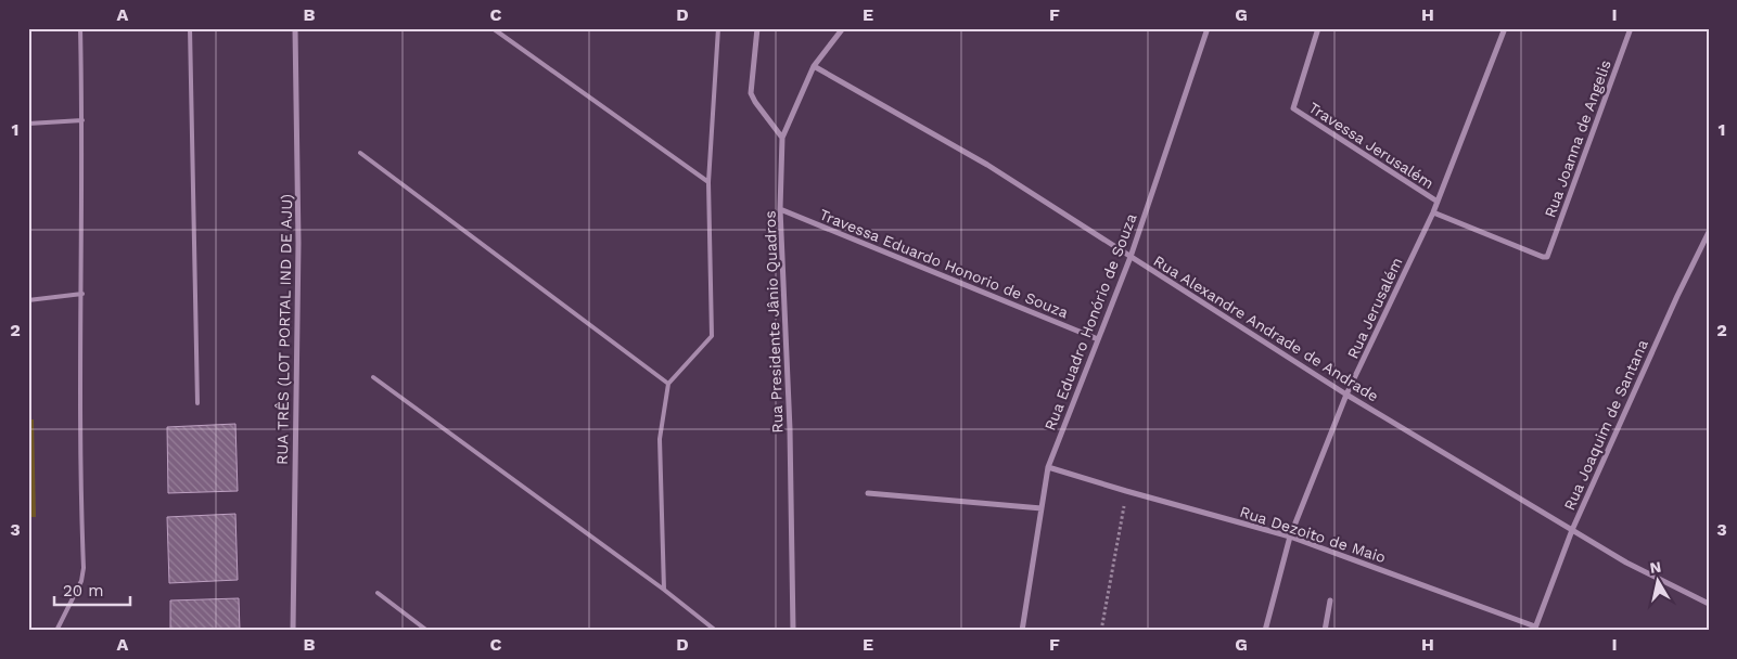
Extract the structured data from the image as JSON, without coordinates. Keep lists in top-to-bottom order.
{
  "streets": {
    "street": [
      "Rua Joanna de Angelis",
      "Travessa Jerusalém",
      "Travessa Eduardo Honorio de Souza",
      "Rua Jerusalém",
      "Rua Presidente Jânio Quadros",
      "Rua Eduadro Honório de Souza",
      "Rua Alexandre Andrade de Andrade",
      "RUA TRÊS (LOT PORTAL IND DE AJU)",
      "Rua Joaquim de Santana",
      "Rua Dezoito de Maio"
    ]
  },
  "crossings": [
    ["Rua Joanna de Angelis", "Rua Jerusalém"],
    ["Travessa Jerusalém", "Rua Jerusalém"],
    ["Travessa Eduardo Honorio de Souza", "Rua Presidente Jânio Quadros"],
    ["Travessa Eduardo Honorio de Souza", "Rua Eduadro Honório de Souza"],
    ["Rua Jerusalém", "Rua Alexandre Andrade de Andrade"],
    ["Rua Jerusalém", "Rua Dezoito de Maio"],
    ["Rua Presidente Jânio Quadros", "Rua Alexandre Andrade de Andrade"],
    ["Rua Eduadro Honório de Souza", "Rua Alexandre Andrade de Andrade"],
    ["Rua Eduadro Honório de Souza", "Rua Dezoito de Maio"],
    ["Rua Alexandre Andrade de Andrade", "Rua Joaquim de Santana"],
    ["Rua Joaquim de Santana", "Rua Dezoito de Maio"]
  ],
  "scale_bar": "20 m",
  "north": "top",
  "grid": {
    "columns": [
      "A",
      "B",
      "C",
      "D",
      "E",
      "F",
      "G",
      "H",
      "I"
    ],
    "rows": ["1", "2", "3"]
  }
}
